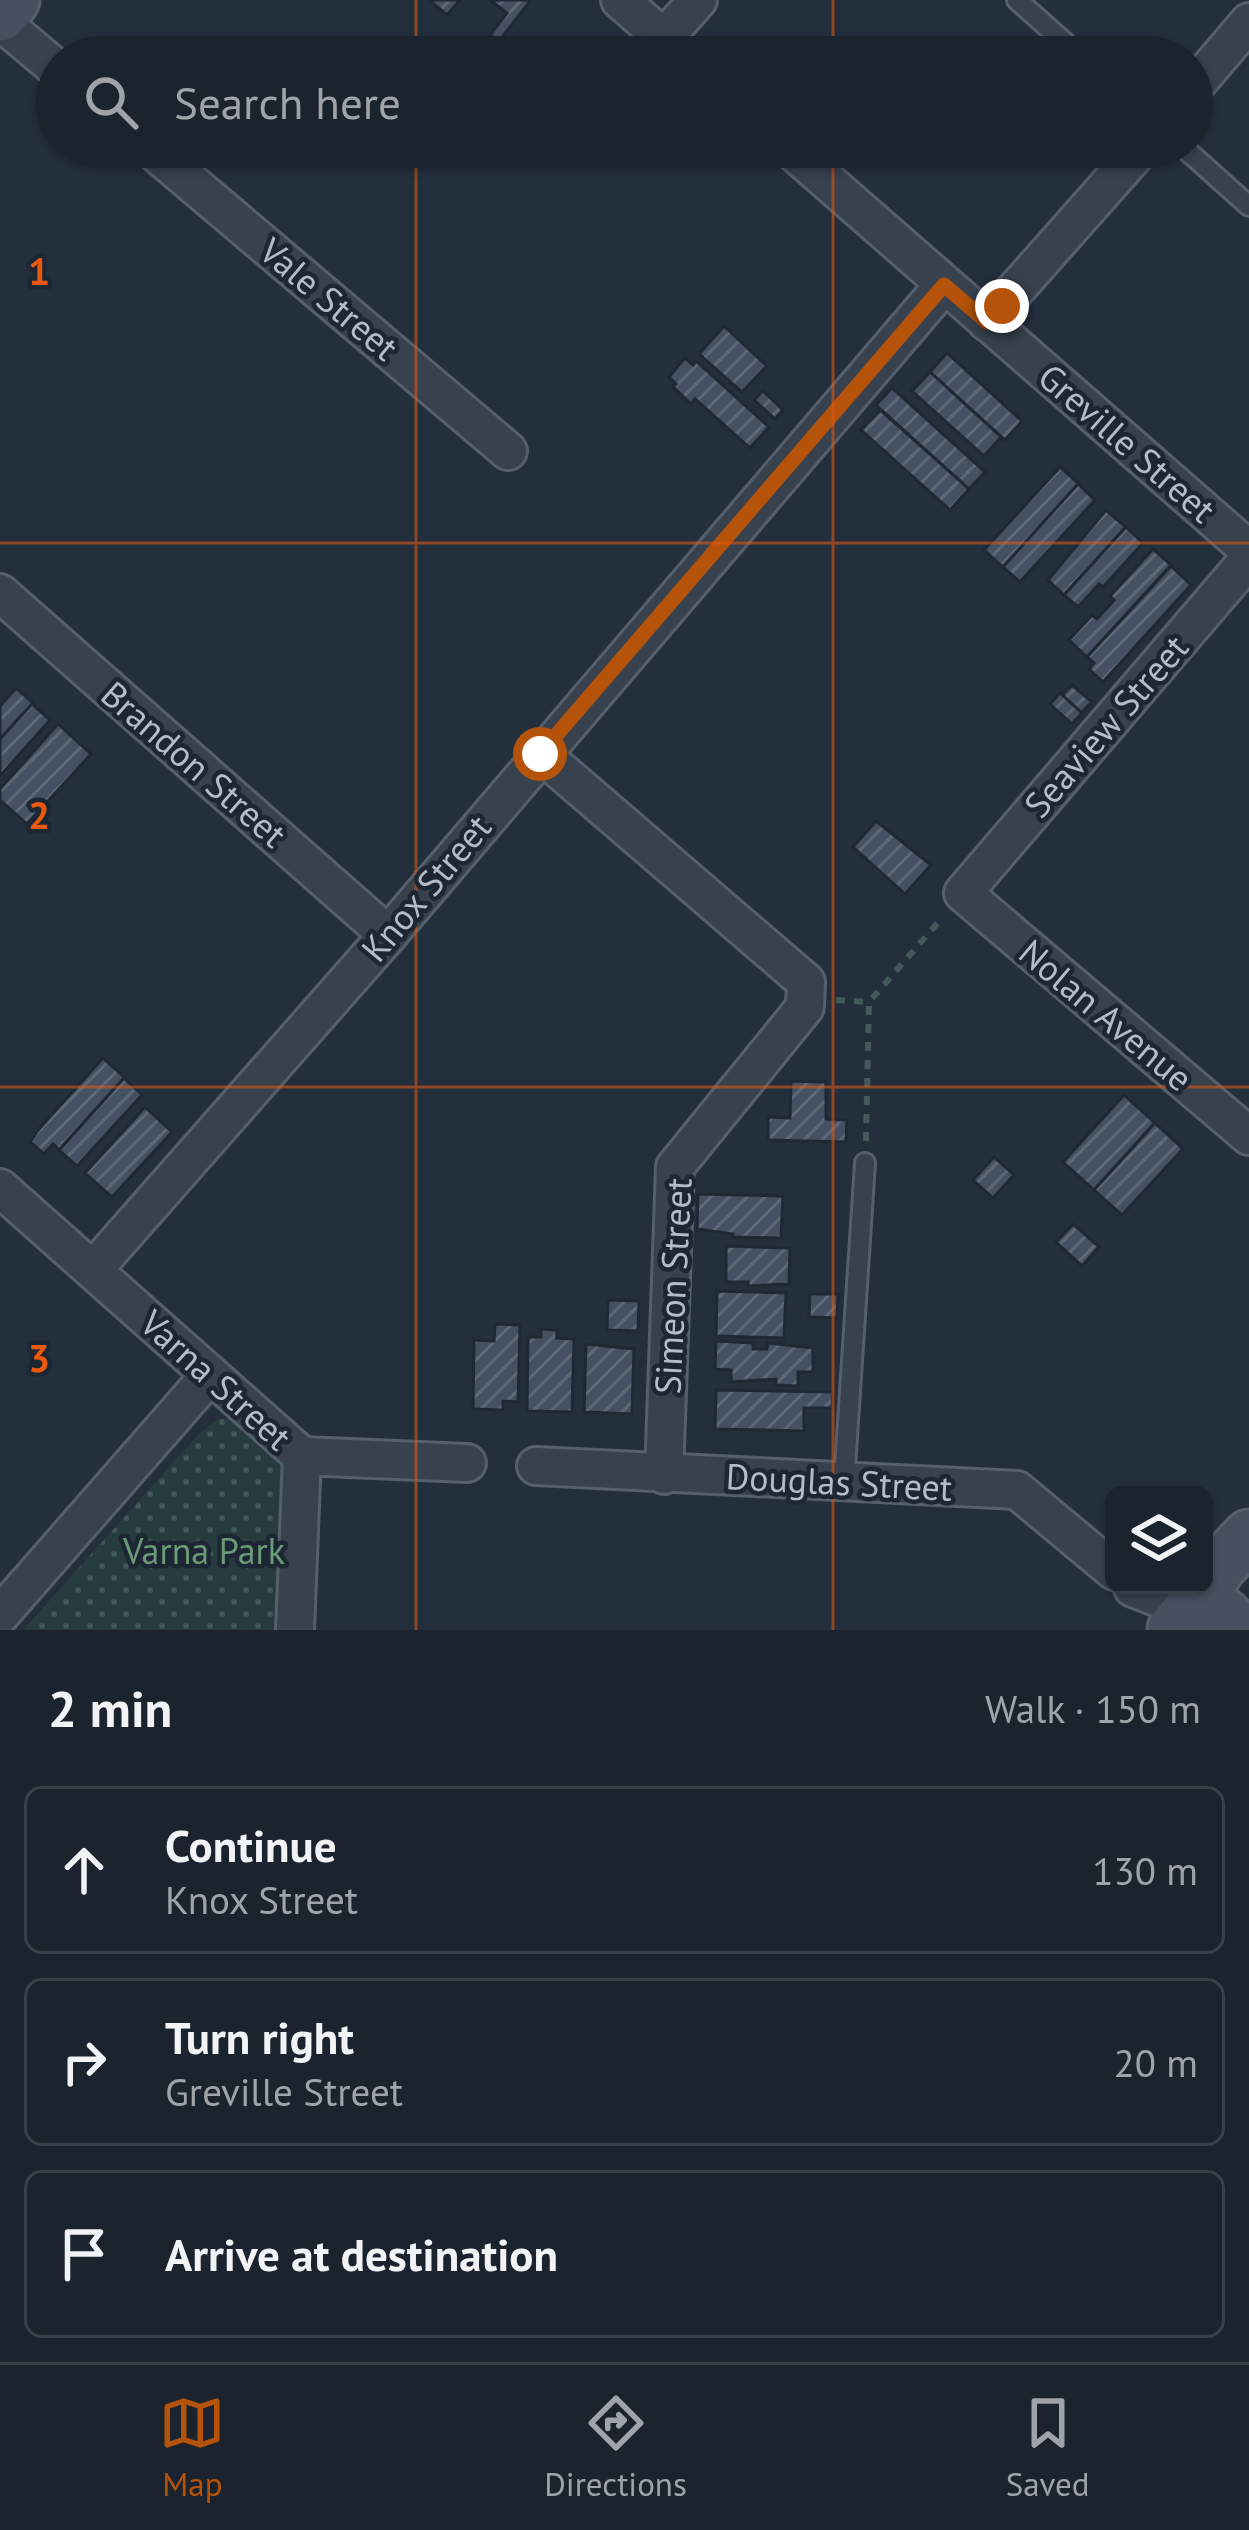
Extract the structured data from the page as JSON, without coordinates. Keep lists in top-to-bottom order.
{
  "streets": {
    "street": [
      "Vale Street",
      "Greville Street",
      "Seaview Street",
      "Brandon Street",
      "Knox Street",
      "Nolan Avenue",
      "Simeon Street",
      "Varna Street",
      "Douglas Street"
    ]
  },
  "crossings": [
    ["Greville Street", "Seaview Street"],
    ["Greville Street", "Knox Street"],
    ["Seaview Street", "Nolan Avenue"],
    ["Brandon Street", "Knox Street"],
    ["Knox Street", "Simeon Street"],
    ["Knox Street", "Varna Street"],
    ["Simeon Street", "Douglas Street"]
  ],
  "parks": ["Varna Park"],
  "page": {
    "search": "Search here",
    "heading": ["2 min", "Walk · 150 m"],
    "list": [
      ["Continue", "Knox Street", "130 m"],
      ["Turn right", "Greville Street", "20 m"],
      "Arrive at destination"
    ],
    "nav": ["Map", "Directions", "Saved"]
  },
  "grid": {
    "rows": ["1", "2", "3"]
  }
}
